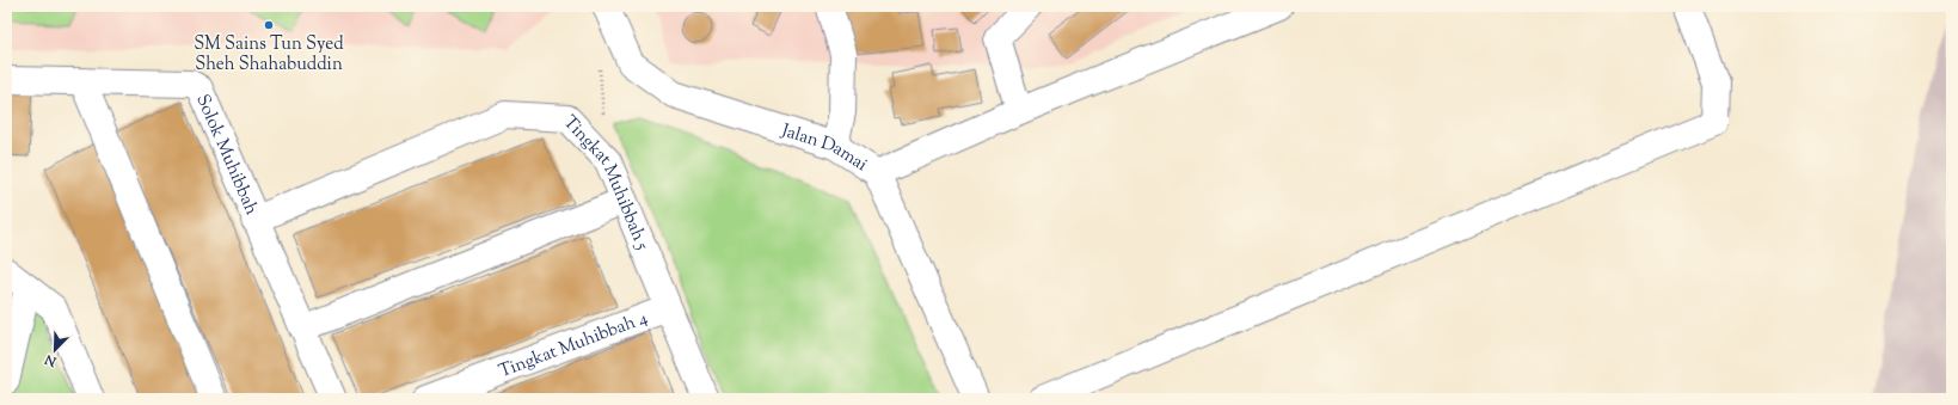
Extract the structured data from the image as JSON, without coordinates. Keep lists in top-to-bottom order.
{
  "streets": {
    "street": [
      "Jalan Damai",
      "Solok Muhibbah",
      "Tingkat Muhibbah 5",
      "Tingkat Muhibbah 4"
    ]
  },
  "crossings": [
    ["Solok Muhibbah", "Tingkat Muhibbah 5"],
    ["Tingkat Muhibbah 5", "Tingkat Muhibbah 4"]
  ],
  "places": ["SM Sains Tun Syed Sheh Shahabuddin"],
  "north": "bottom left"
}
